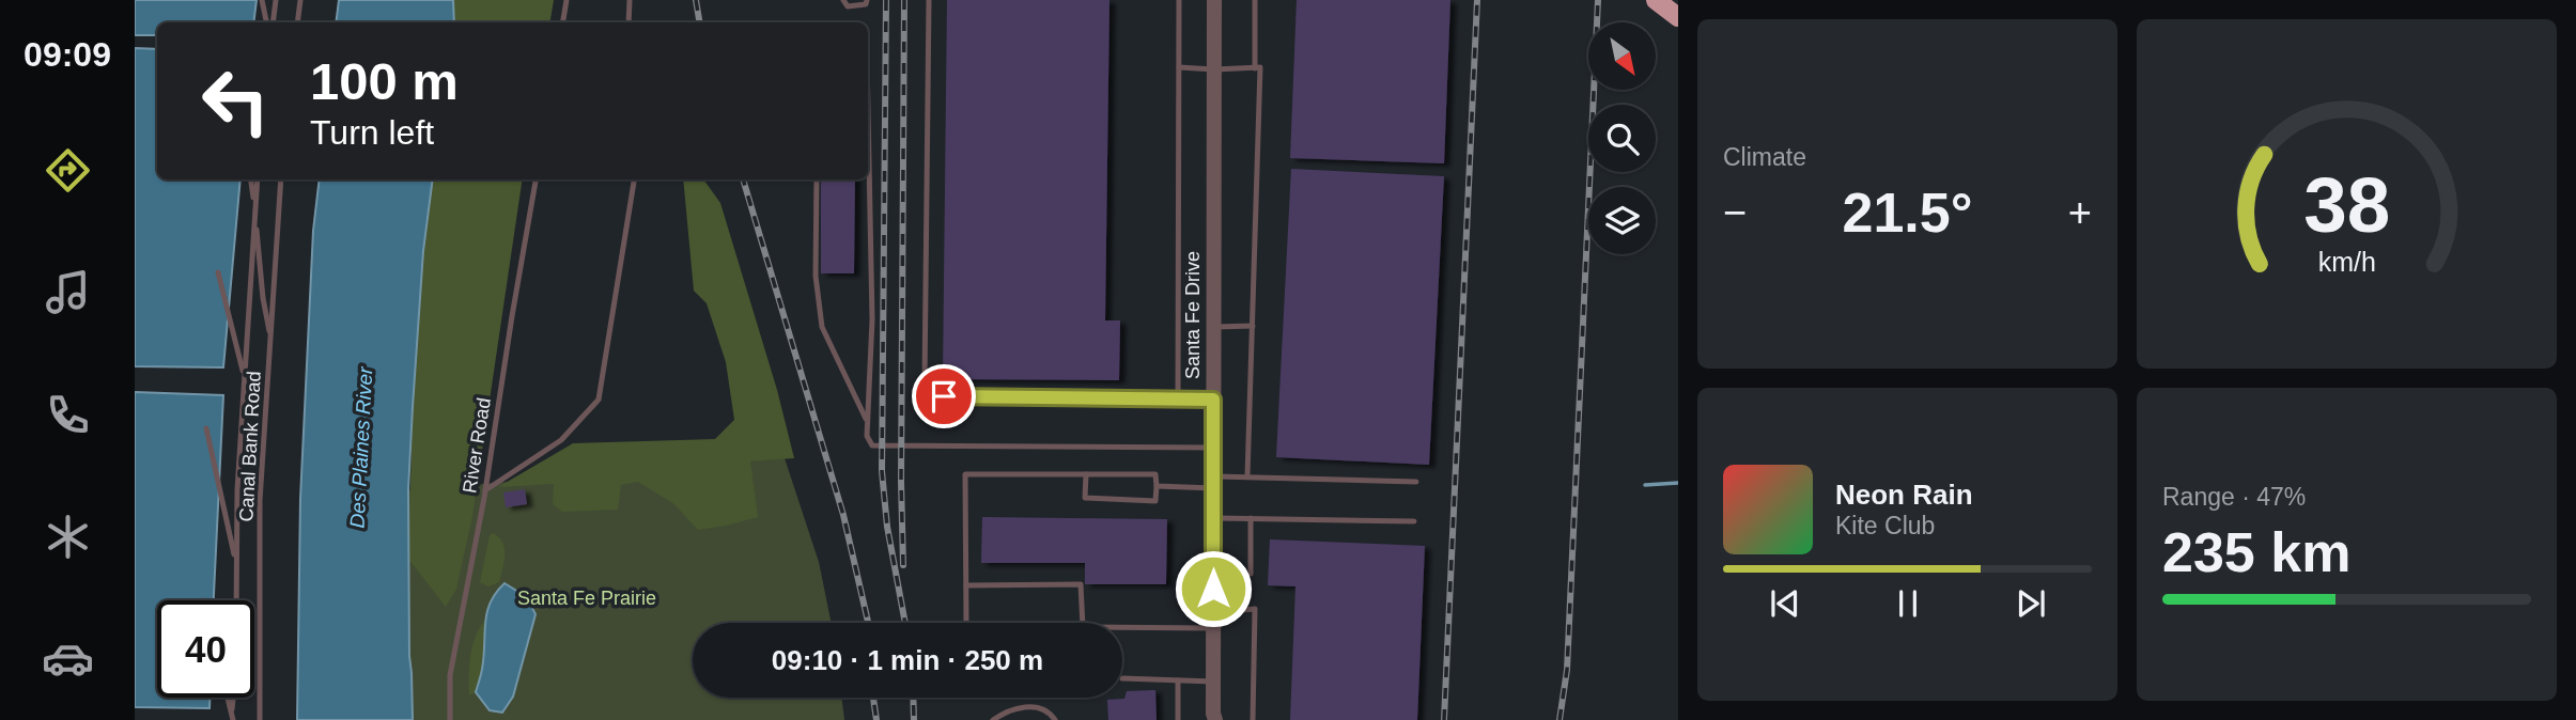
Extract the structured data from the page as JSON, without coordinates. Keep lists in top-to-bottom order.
{
  "streets": {
    "street": ["Santa Fe Drive"],
    "lane": ["River Road", "Canal Bank Road"]
  },
  "water": ["Des Plaines River"],
  "parks": ["Santa Fe Prairie"],
  "north": "bottom right",
  "page": {
    "tabs": "09:09",
    "tile": [
      "Climate",
      ["Range · 47%", "235 km"]
    ],
    "turn": ["100 m", "Turn left"],
    "heat": ["−", "21.5°", "+"],
    "song": ["Neon Rain", "Kite Club"],
    "limit": "40",
    "trip": "09:10 · 1 min · 250 m",
    "gauge": ["38", "km/h"]
  }
}
